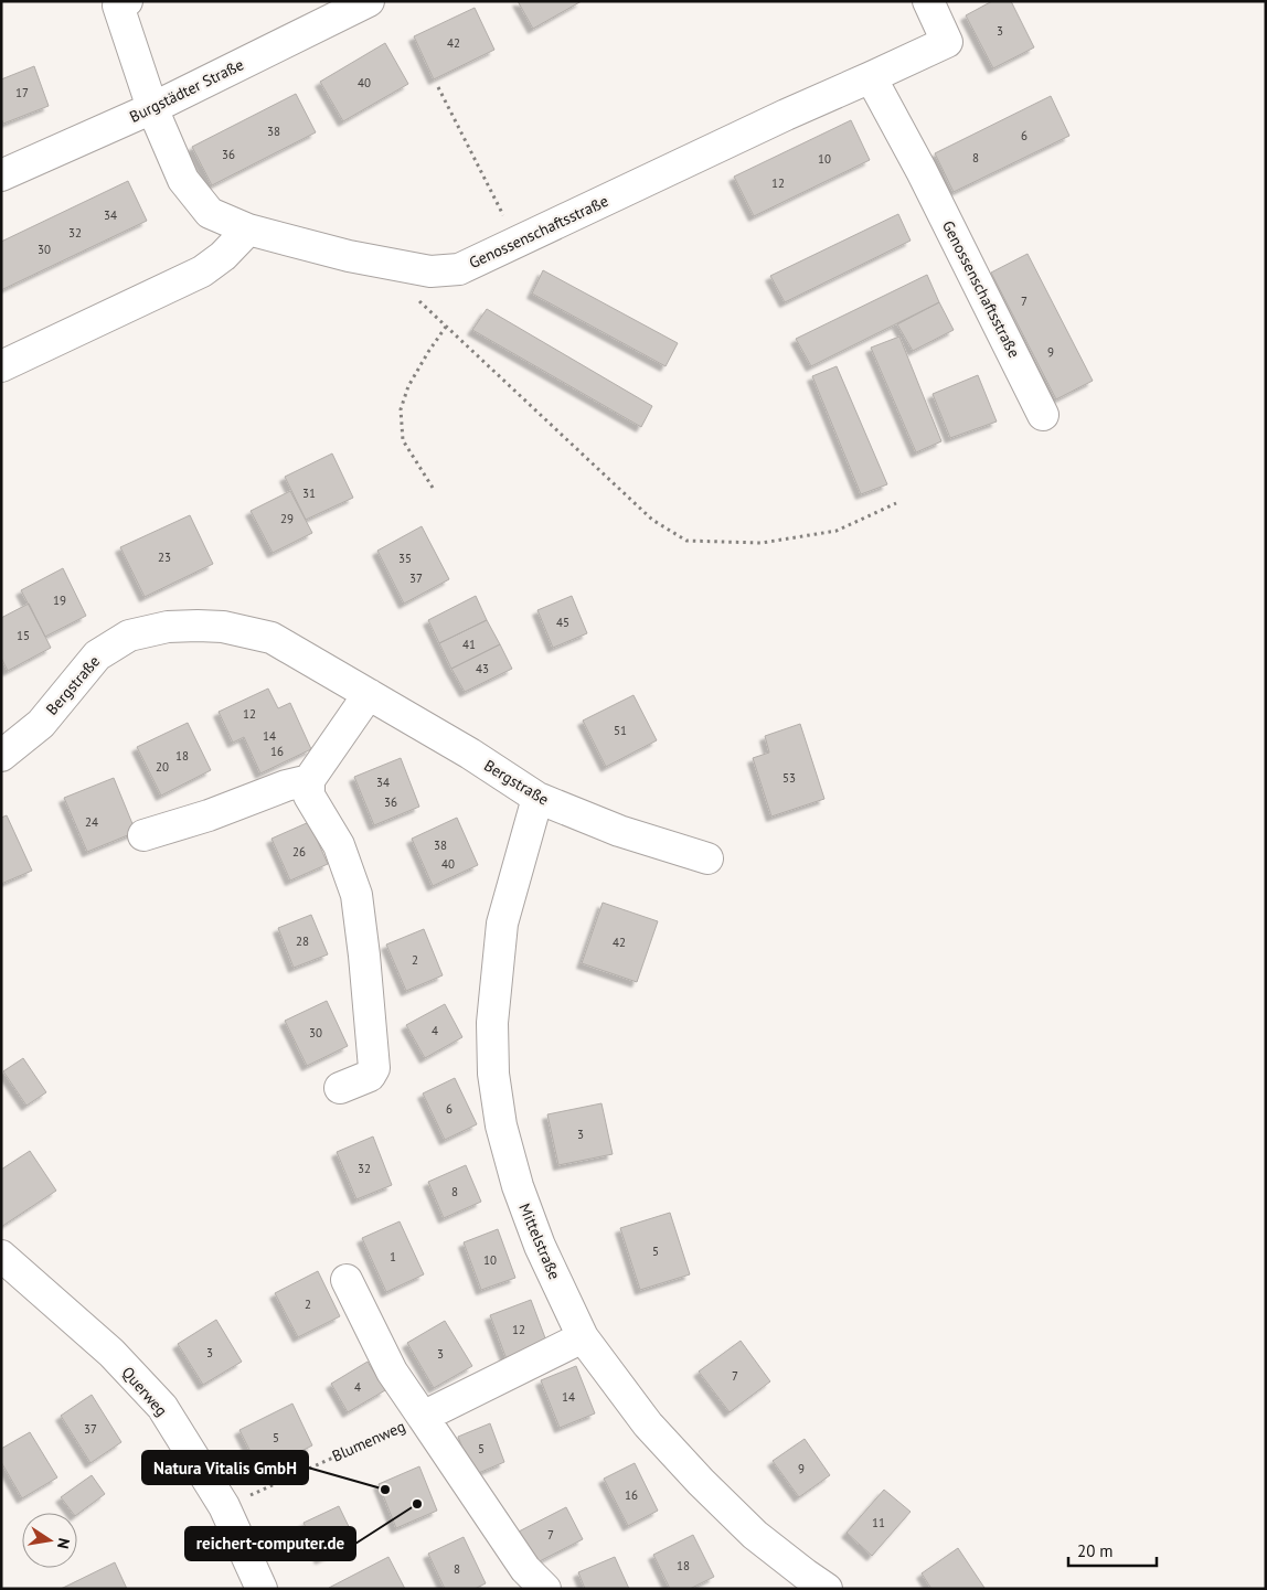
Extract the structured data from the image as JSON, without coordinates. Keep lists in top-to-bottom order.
{
  "streets": {
    "street": [
      "Burgstädter Straße",
      "Genossenschaftsstraße",
      "Bergstraße",
      "Mittelstraße",
      "Querweg",
      "Blumenweg"
    ]
  },
  "crossings": [
    ["Burgstädter Straße", "Genossenschaftsstraße"],
    ["Bergstraße", "Mittelstraße"],
    ["Mittelstraße", "Blumenweg"],
    ["Querweg", "Blumenweg"]
  ],
  "places": ["Natura Vitalis GmbH", "reichert-computer.de"],
  "house_numbers": [
    "3",
    "42",
    "40",
    "17",
    "38",
    "6",
    "36",
    "8",
    "10",
    "12",
    "34",
    "32",
    "30",
    "7",
    "9",
    "31",
    "29",
    "23",
    "35",
    "37",
    "19",
    "45",
    "15",
    "41",
    "43",
    "12",
    "51",
    "14",
    "16",
    "18",
    "20",
    "53",
    "34",
    "36",
    "24",
    "38",
    "26",
    "40",
    "28",
    "42",
    "2",
    "4",
    "30",
    "6",
    "3",
    "32",
    "8",
    "5",
    "1",
    "10",
    "2",
    "12",
    "3",
    "3",
    "7",
    "4",
    "14",
    "37",
    "5",
    "5",
    "9",
    "16",
    "11",
    "7",
    "18",
    "8"
  ],
  "scale_bar": "20 m",
  "north": "right"
}
